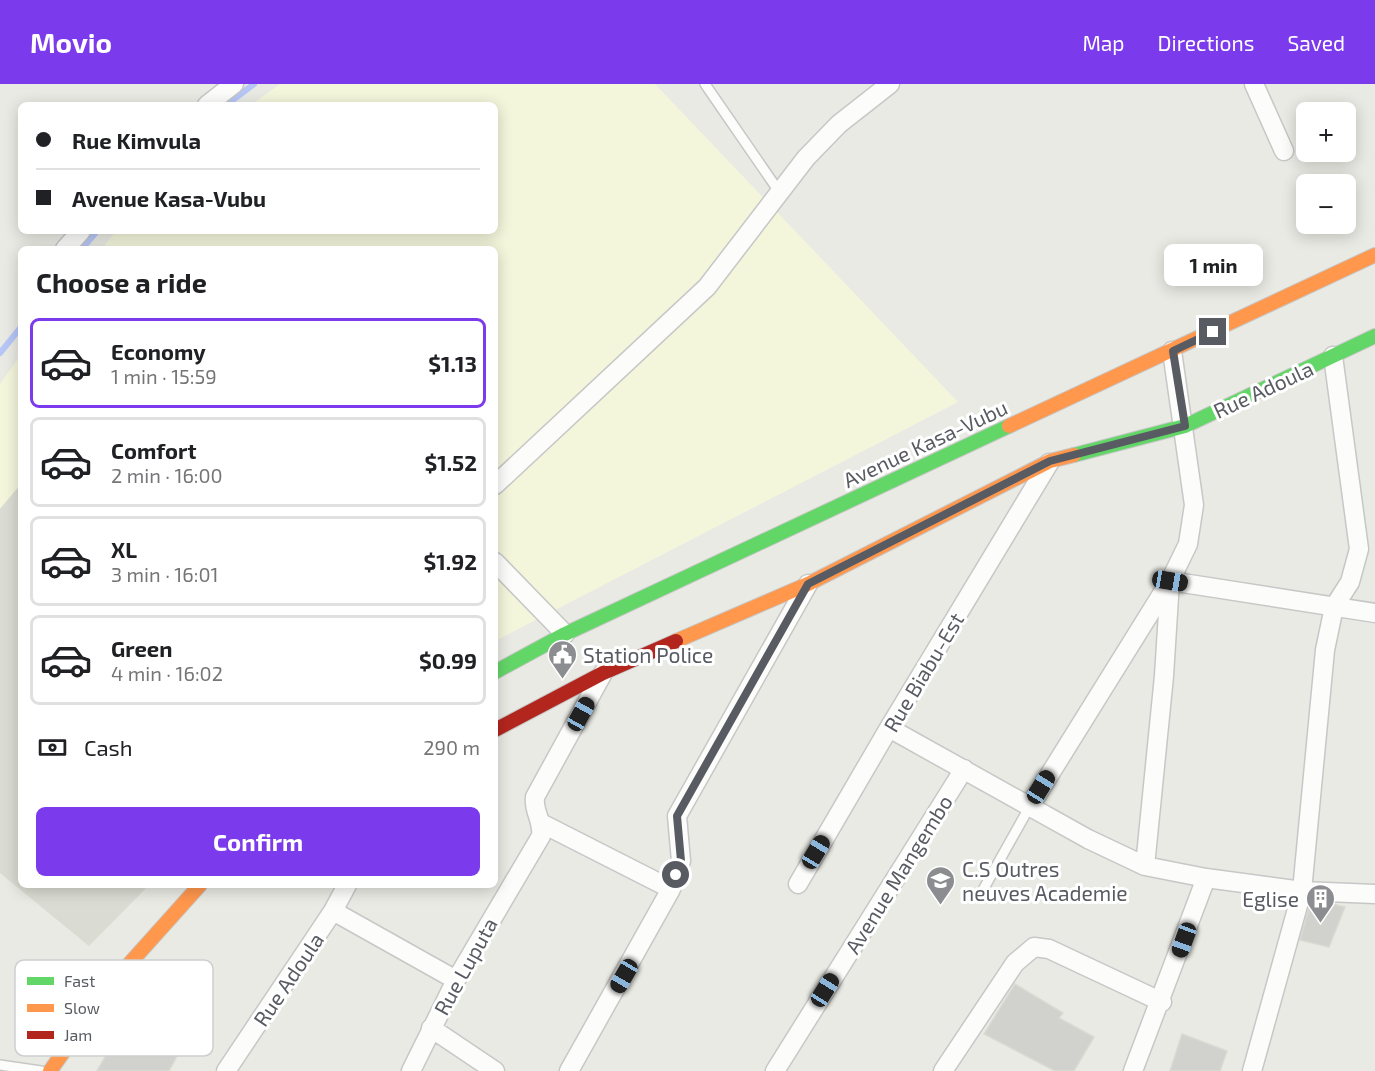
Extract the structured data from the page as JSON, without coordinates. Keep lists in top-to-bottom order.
{
  "streets": {
    "main road": ["Rue Adoula", "Avenue Kasa-Vubu"],
    "street": ["Rue Biabu-Est", "Avenue Mangembo", "Rue Luputa"]
  },
  "crossings": [
    ["Rue Adoula", "Rue Biabu-Est"]
  ],
  "places": {
    "public building": ["Station Police"],
    "school or university": ["C.S Outres neuves Academie"],
    "building": ["Eglise"]
  },
  "legend": ["Fast", "Slow", "Jam"],
  "page": {
    "header": "Movio",
    "nav": ["Map", "Directions", "Saved"],
    "map_buttons": ["+", "−"],
    "banner": ["Rue Kimvula", "Avenue Kasa-Vubu"],
    "bubble": "1 min",
    "heading": "Choose a ride",
    "list": [
      {
        "name": "Economy",
        "note": "1 min · 15:59",
        "value": "$1.13"
      },
      {
        "name": "Comfort",
        "note": "2 min · 16:00",
        "value": "$1.52"
      },
      {
        "name": "XL",
        "note": "3 min · 16:01",
        "value": "$1.92"
      },
      {
        "name": "Green",
        "note": "4 min · 16:02",
        "value": "$0.99"
      }
    ],
    "pay": ["Cash", "290 m"],
    "buttons": "Confirm"
  }
}
